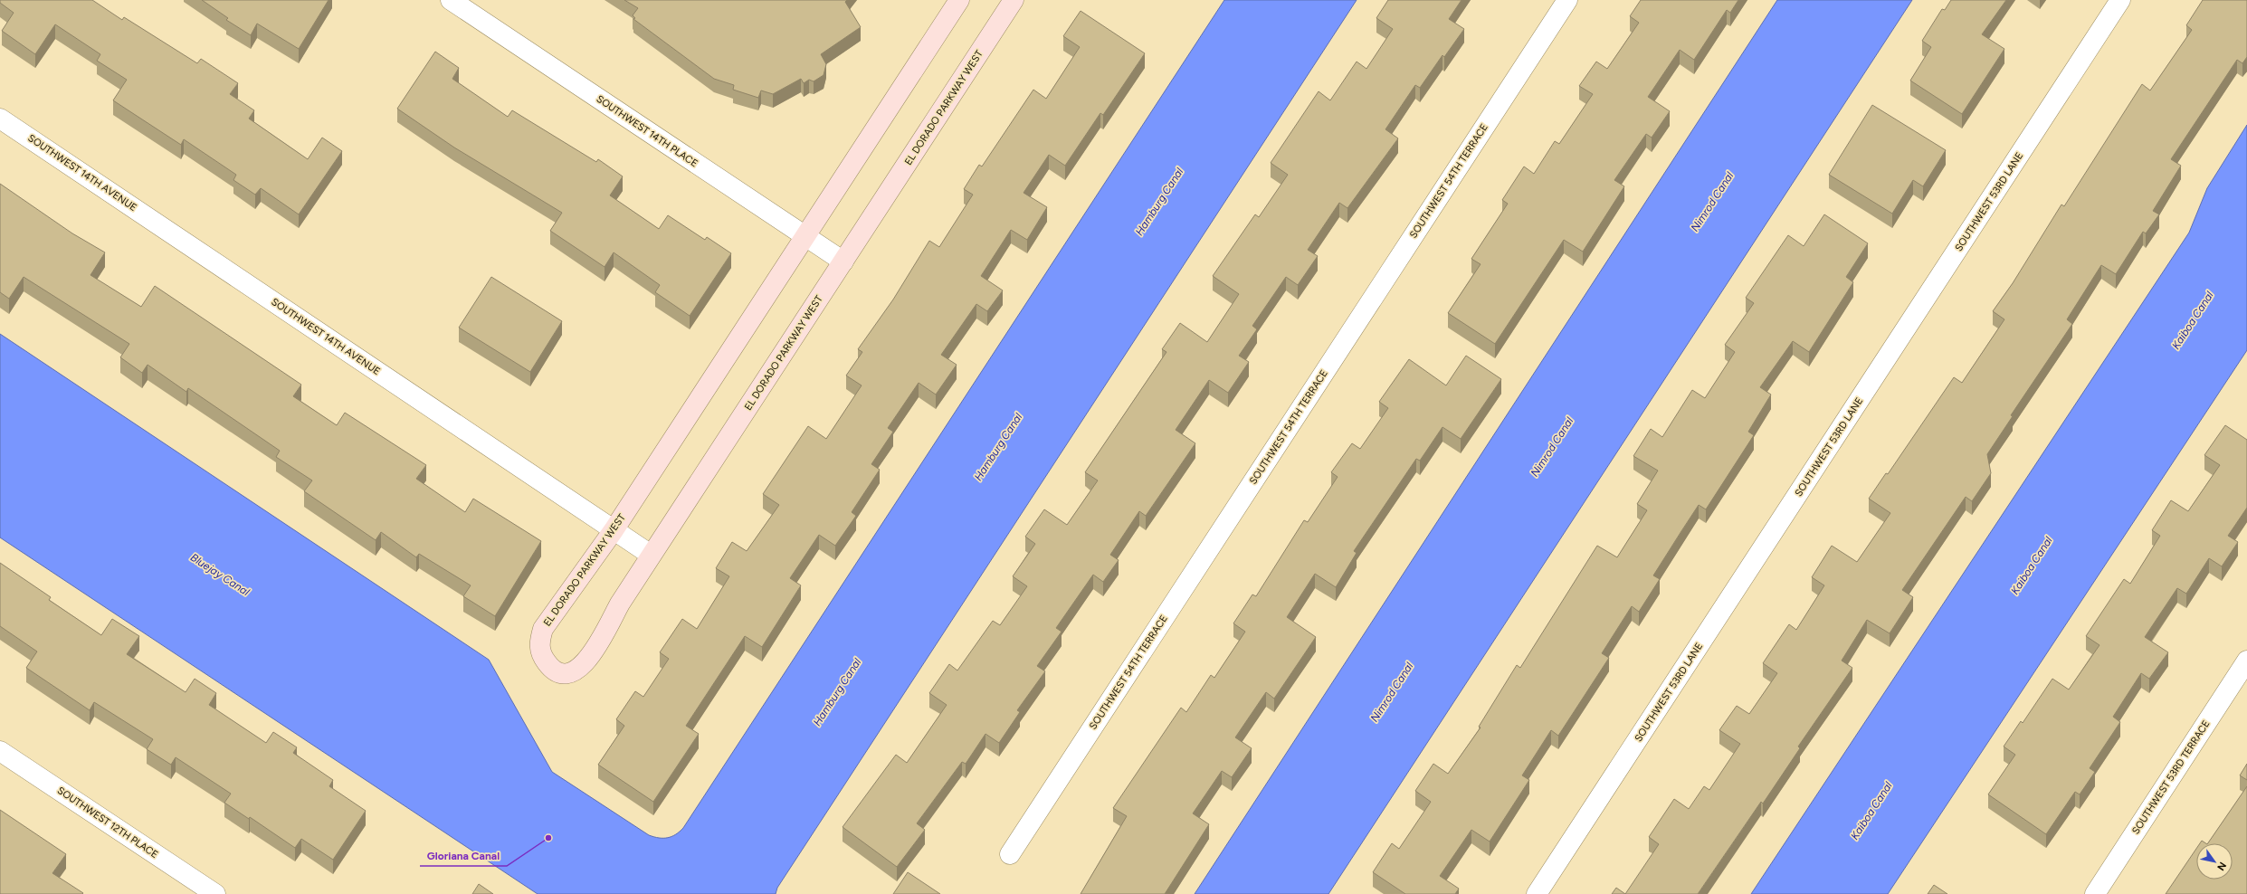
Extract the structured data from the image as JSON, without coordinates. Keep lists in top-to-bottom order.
{
  "streets": {
    "street": [
      "EL DORADO PARKWAY WEST",
      "SOUTHWEST 14TH PLACE",
      "SOUTHWEST 14TH AVENUE",
      "SOUTHWEST 54TH TERRACE",
      "SOUTHWEST 53RD LANE",
      "SOUTHWEST 53RD TERRACE",
      "SOUTHWEST 12TH PLACE"
    ]
  },
  "crossings": [
    ["EL DORADO PARKWAY WEST", "SOUTHWEST 14TH PLACE"],
    ["EL DORADO PARKWAY WEST", "SOUTHWEST 14TH AVENUE"]
  ],
  "water": [
    "Hamburg Canal",
    "Nimrod Canal",
    "Kaiboa Canal",
    "Bluejay Canal"
  ],
  "places": ["Gloriana Canal"],
  "north": "bottom right"
}
